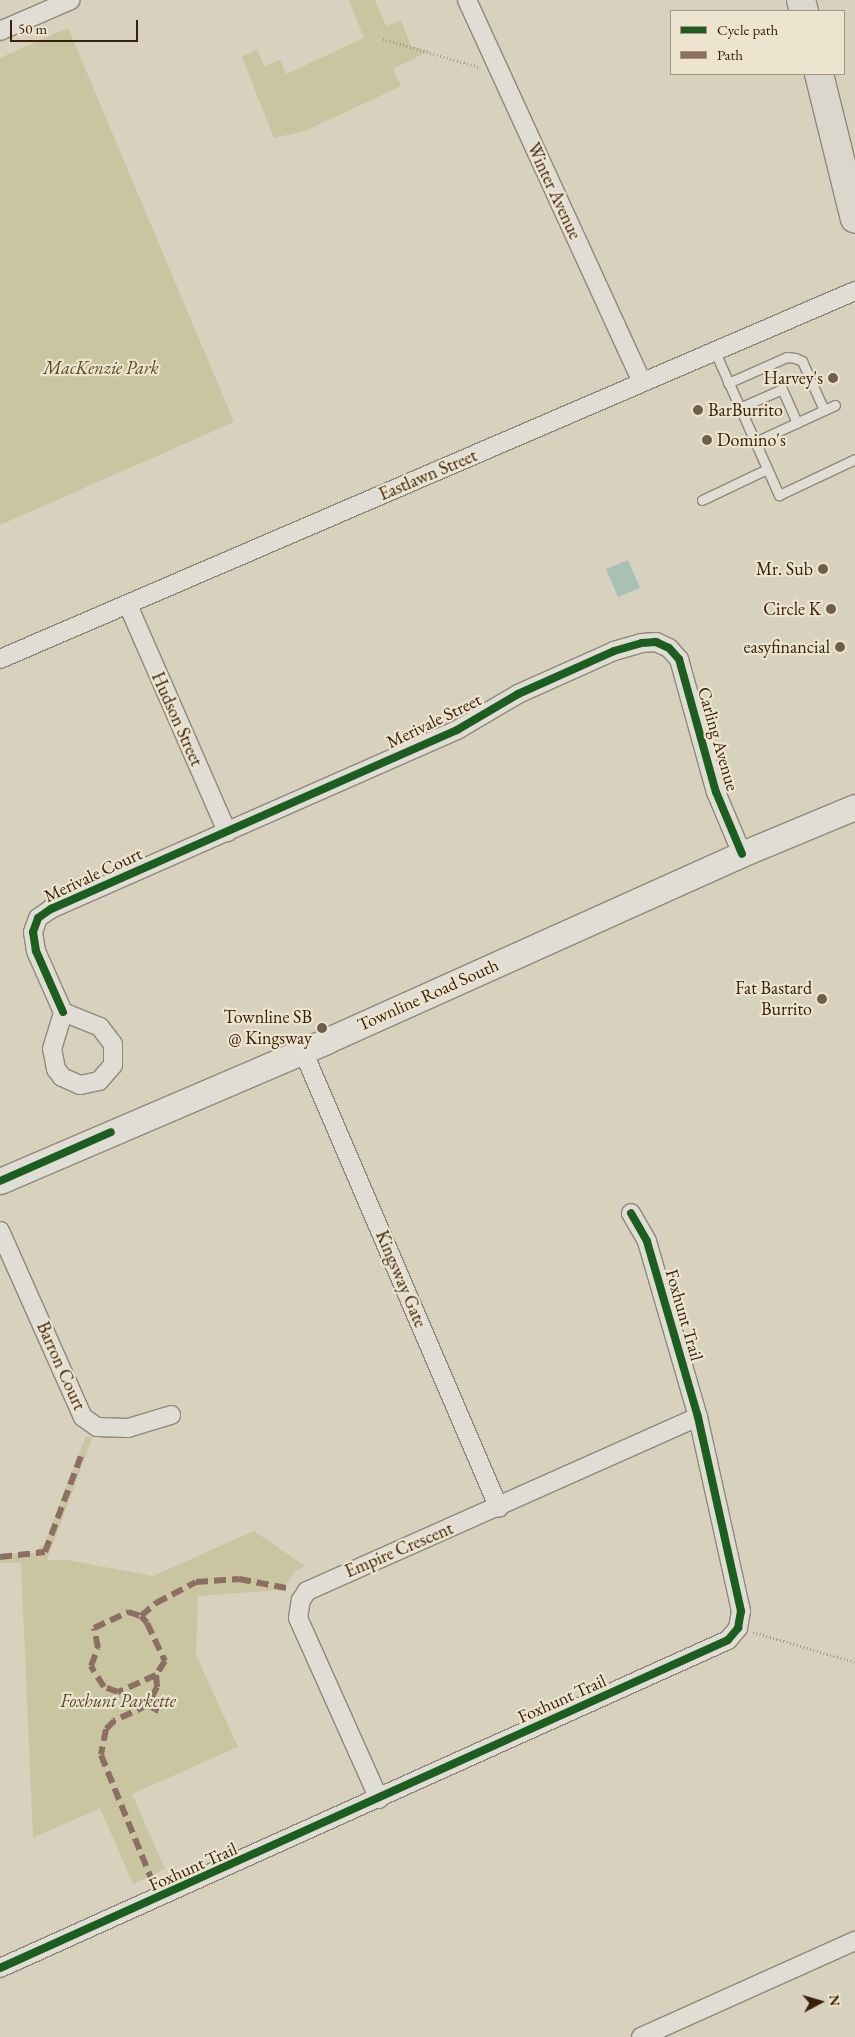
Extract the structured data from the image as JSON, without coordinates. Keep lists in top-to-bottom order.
{
  "streets": {
    "main road": ["Townline Road South"],
    "street": [
      "Winter Avenue",
      "Eastlawn Street",
      "Hudson Street",
      "Merivale Street",
      "Carling Avenue",
      "Merivale Court",
      "Kingsway Gate",
      "Foxhunt Trail",
      "Barron Court",
      "Empire Crescent"
    ]
  },
  "crossings": [
    ["Winter Avenue", "Eastlawn Street"],
    ["Eastlawn Street", "Hudson Street"],
    ["Hudson Street", "Merivale Street"],
    ["Hudson Street", "Merivale Court"],
    ["Merivale Street", "Carling Avenue"],
    ["Merivale Street", "Merivale Court"],
    ["Carling Avenue", "Townline Road South"],
    ["Townline Road South", "Kingsway Gate"],
    ["Kingsway Gate", "Empire Crescent"],
    ["Foxhunt Trail", "Empire Crescent"]
  ],
  "parks": ["MacKenzie Park", "Foxhunt Parkette"],
  "places": [
    "Harvey's",
    "BarBurrito",
    "Domino's",
    "Mr. Sub",
    "Circle K",
    "easyfinancial",
    "Fat Bastard Burrito",
    "Townline SB @ Kingsway"
  ],
  "legend": ["Cycle path", "Path"],
  "scale_bar": "50 m",
  "north": "right"
}
